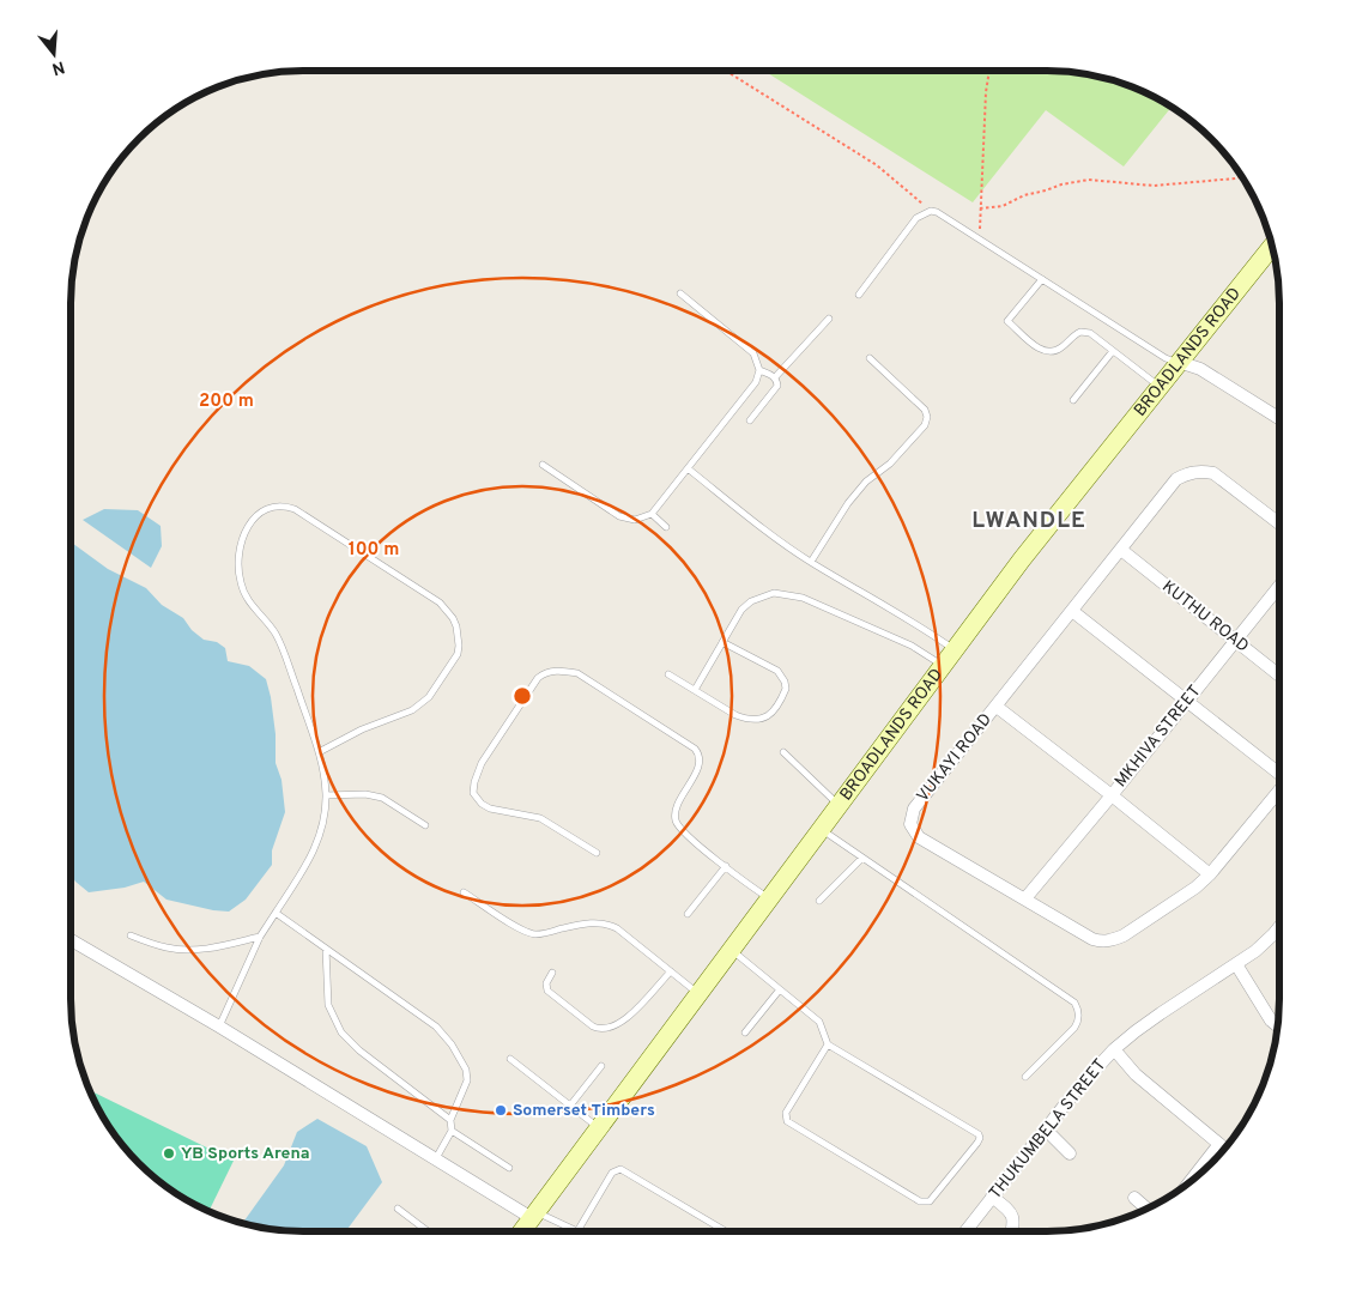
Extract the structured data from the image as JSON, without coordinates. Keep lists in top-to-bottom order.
{
  "streets": {
    "main road": ["BROADLANDS ROAD"],
    "street": [
      "KUTHU ROAD",
      "MKHIVA STREET",
      "VUKAYI ROAD",
      "THUKUMBELA STREET"
    ]
  },
  "crossings": [
    ["KUTHU ROAD", "MKHIVA STREET"],
    ["KUTHU ROAD", "VUKAYI ROAD"],
    ["MKHIVA STREET", "VUKAYI ROAD"]
  ],
  "districts": ["LWANDLE"],
  "places": ["Somerset Timbers", "YB Sports Arena"],
  "north": "bottom",
  "rings": ["200 m", "100 m"]
}
